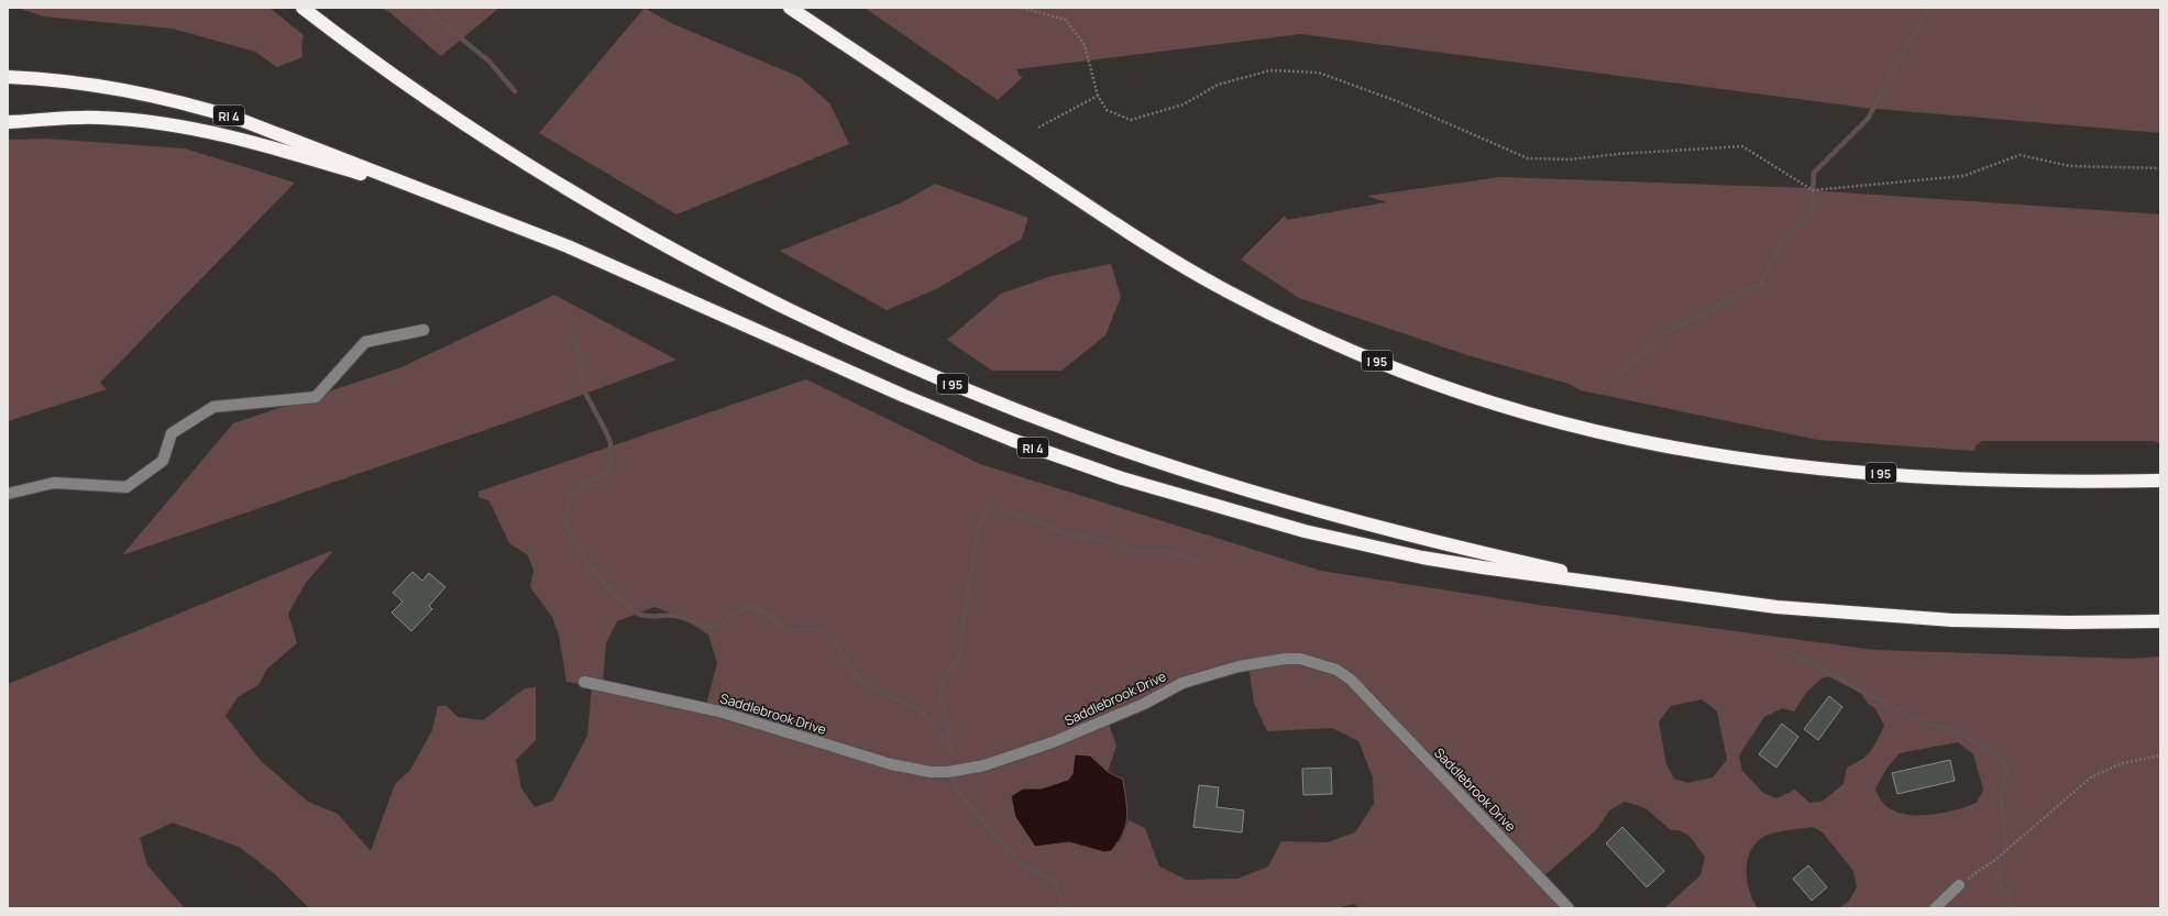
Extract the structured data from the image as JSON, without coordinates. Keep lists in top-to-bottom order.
{
  "streets": {
    "highway": ["RI 4", "I 95"],
    "street": ["Saddlebrook Drive"]
  },
  "crossings": [
    ["RI 4", "I 95"]
  ]
}
